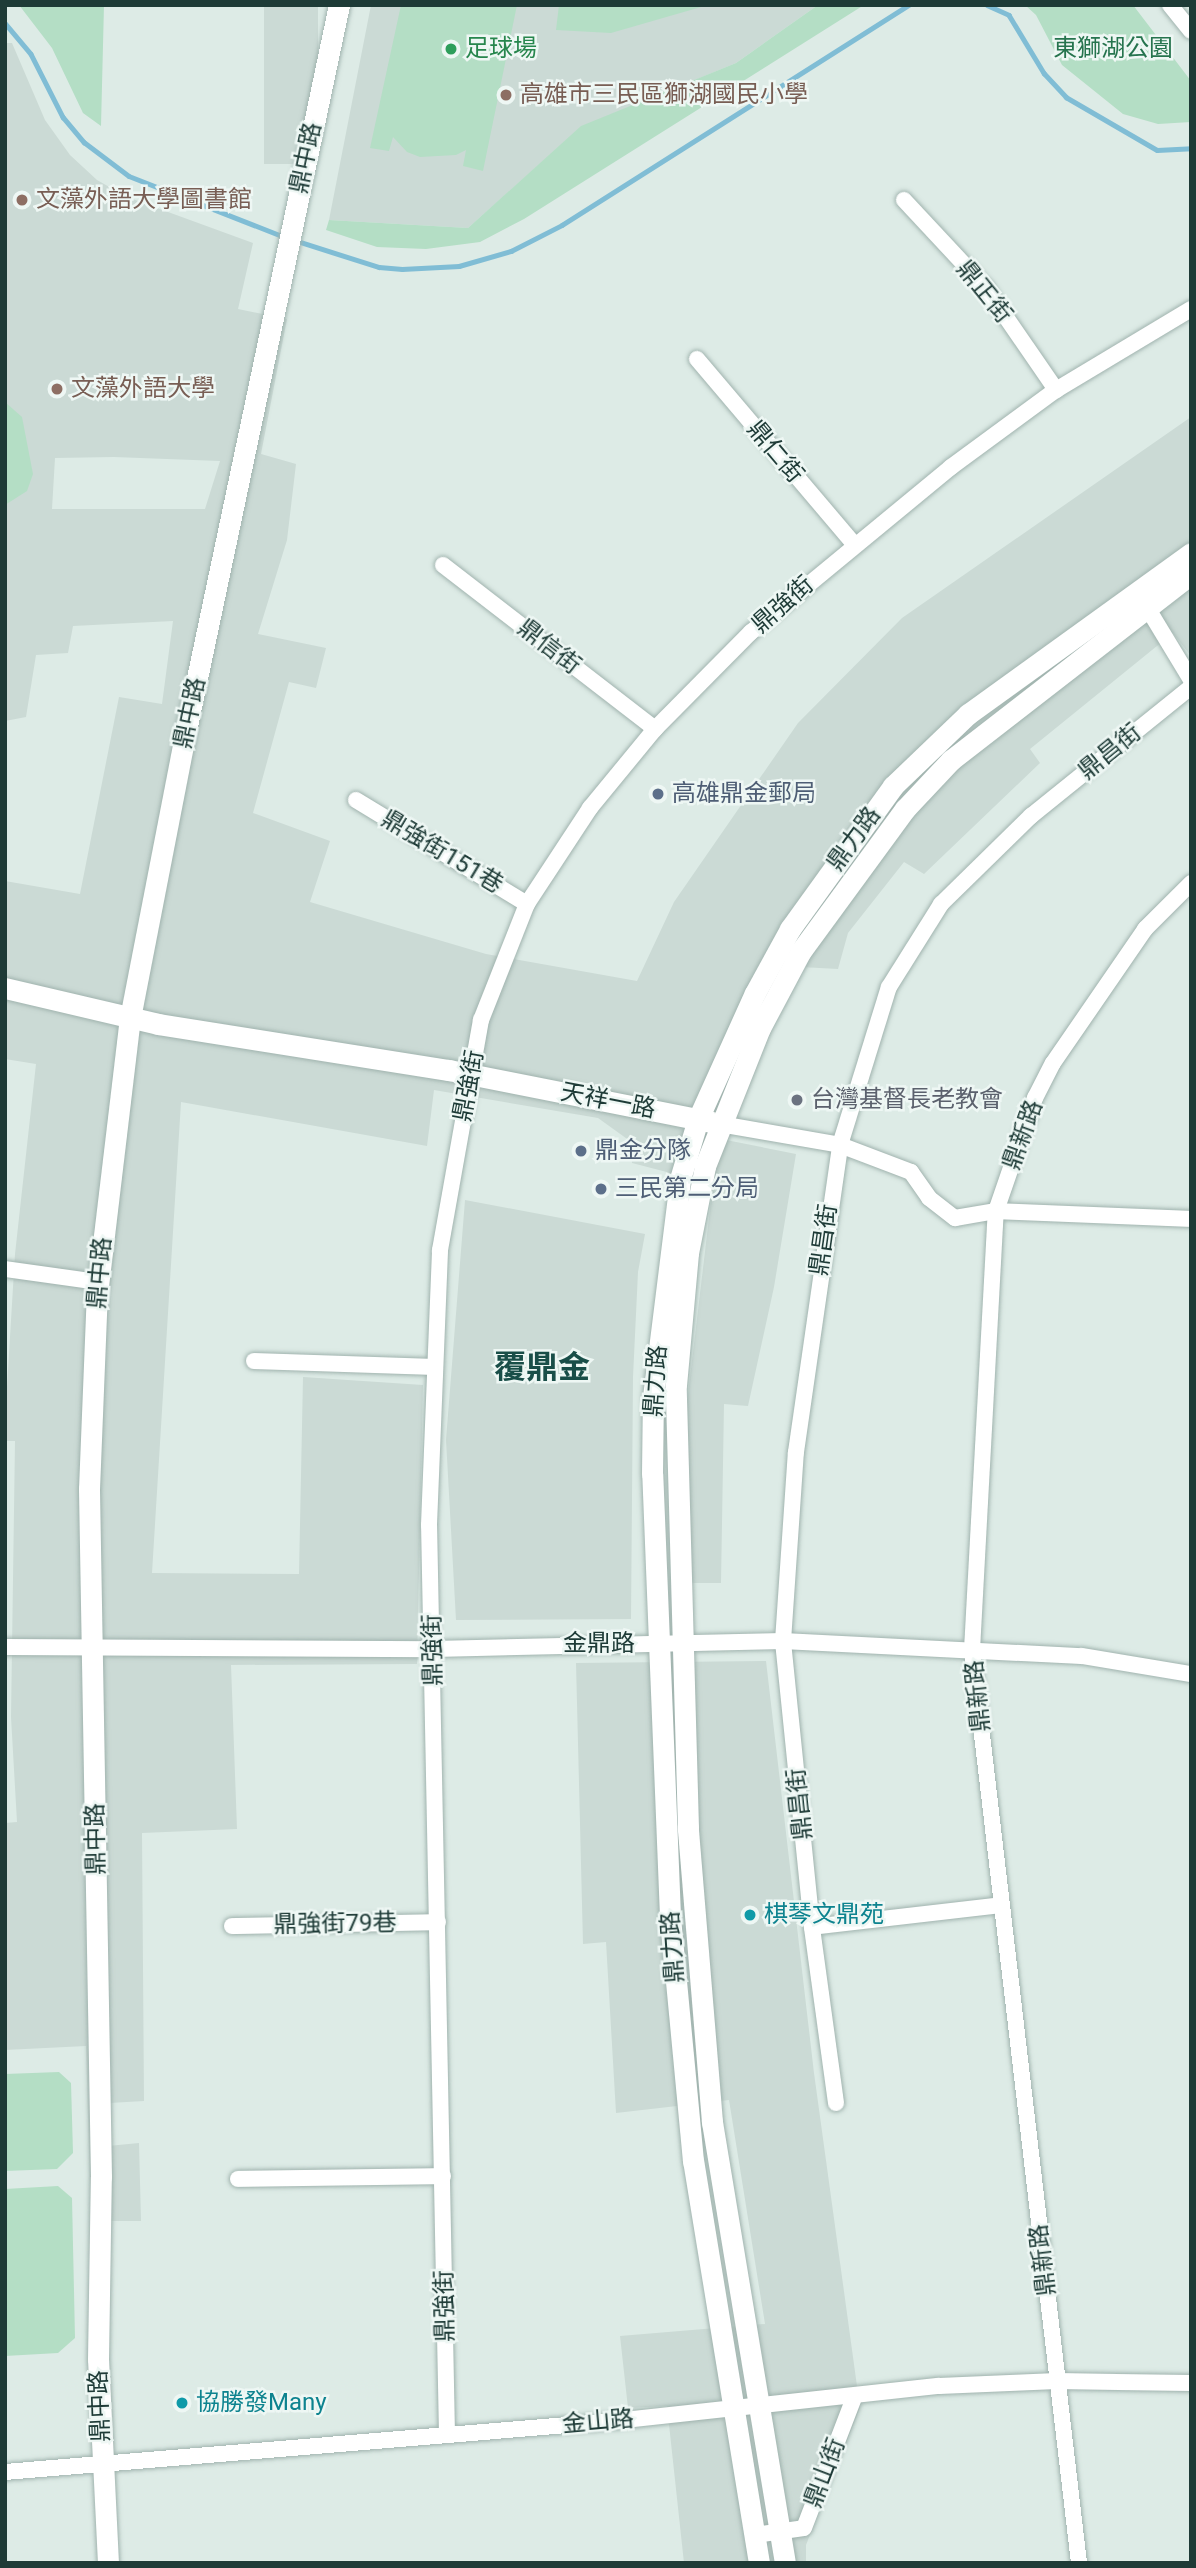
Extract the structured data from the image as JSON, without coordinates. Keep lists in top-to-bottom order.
{
  "streets": {
    "street": [
      "鼎中路",
      "鼎正街",
      "鼎仁街",
      "鼎強街",
      "鼎信街",
      "鼎昌街",
      "鼎力路",
      "鼎強街151巷",
      "天祥一路",
      "鼎新路",
      "金鼎路",
      "鼎強街79巷",
      "金山路",
      "鼎山街"
    ]
  },
  "crossings": [
    ["鼎中路", "天祥一路"],
    ["鼎中路", "金鼎路"],
    ["鼎中路", "金山路"],
    ["鼎正街", "鼎強街"],
    ["鼎仁街", "鼎強街"],
    ["鼎強街", "鼎信街"],
    ["鼎強街", "鼎強街151巷"],
    ["鼎強街", "天祥一路"],
    ["鼎強街", "金鼎路"],
    ["鼎強街", "鼎強街79巷"],
    ["鼎強街", "金山路"],
    ["鼎昌街", "天祥一路"],
    ["鼎昌街", "金鼎路"],
    ["鼎力路", "天祥一路"],
    ["鼎力路", "金鼎路"],
    ["鼎力路", "金山路"],
    ["鼎力路", "鼎山街"],
    ["天祥一路", "鼎新路"],
    ["鼎新路", "金鼎路"],
    ["鼎新路", "金山路"],
    ["金山路", "鼎山街"]
  ],
  "districts": ["覆鼎金"],
  "parks": ["東獅湖公園"],
  "places": [
    "足球場",
    "高雄市三民區獅湖國民小學",
    "文藻外語大學圖書館",
    "文藻外語大學",
    "高雄鼎金郵局",
    "台灣基督長老教會",
    "鼎金分隊",
    "三民第二分局",
    "棋琴文鼎苑",
    "協勝發Many"
  ]
}
